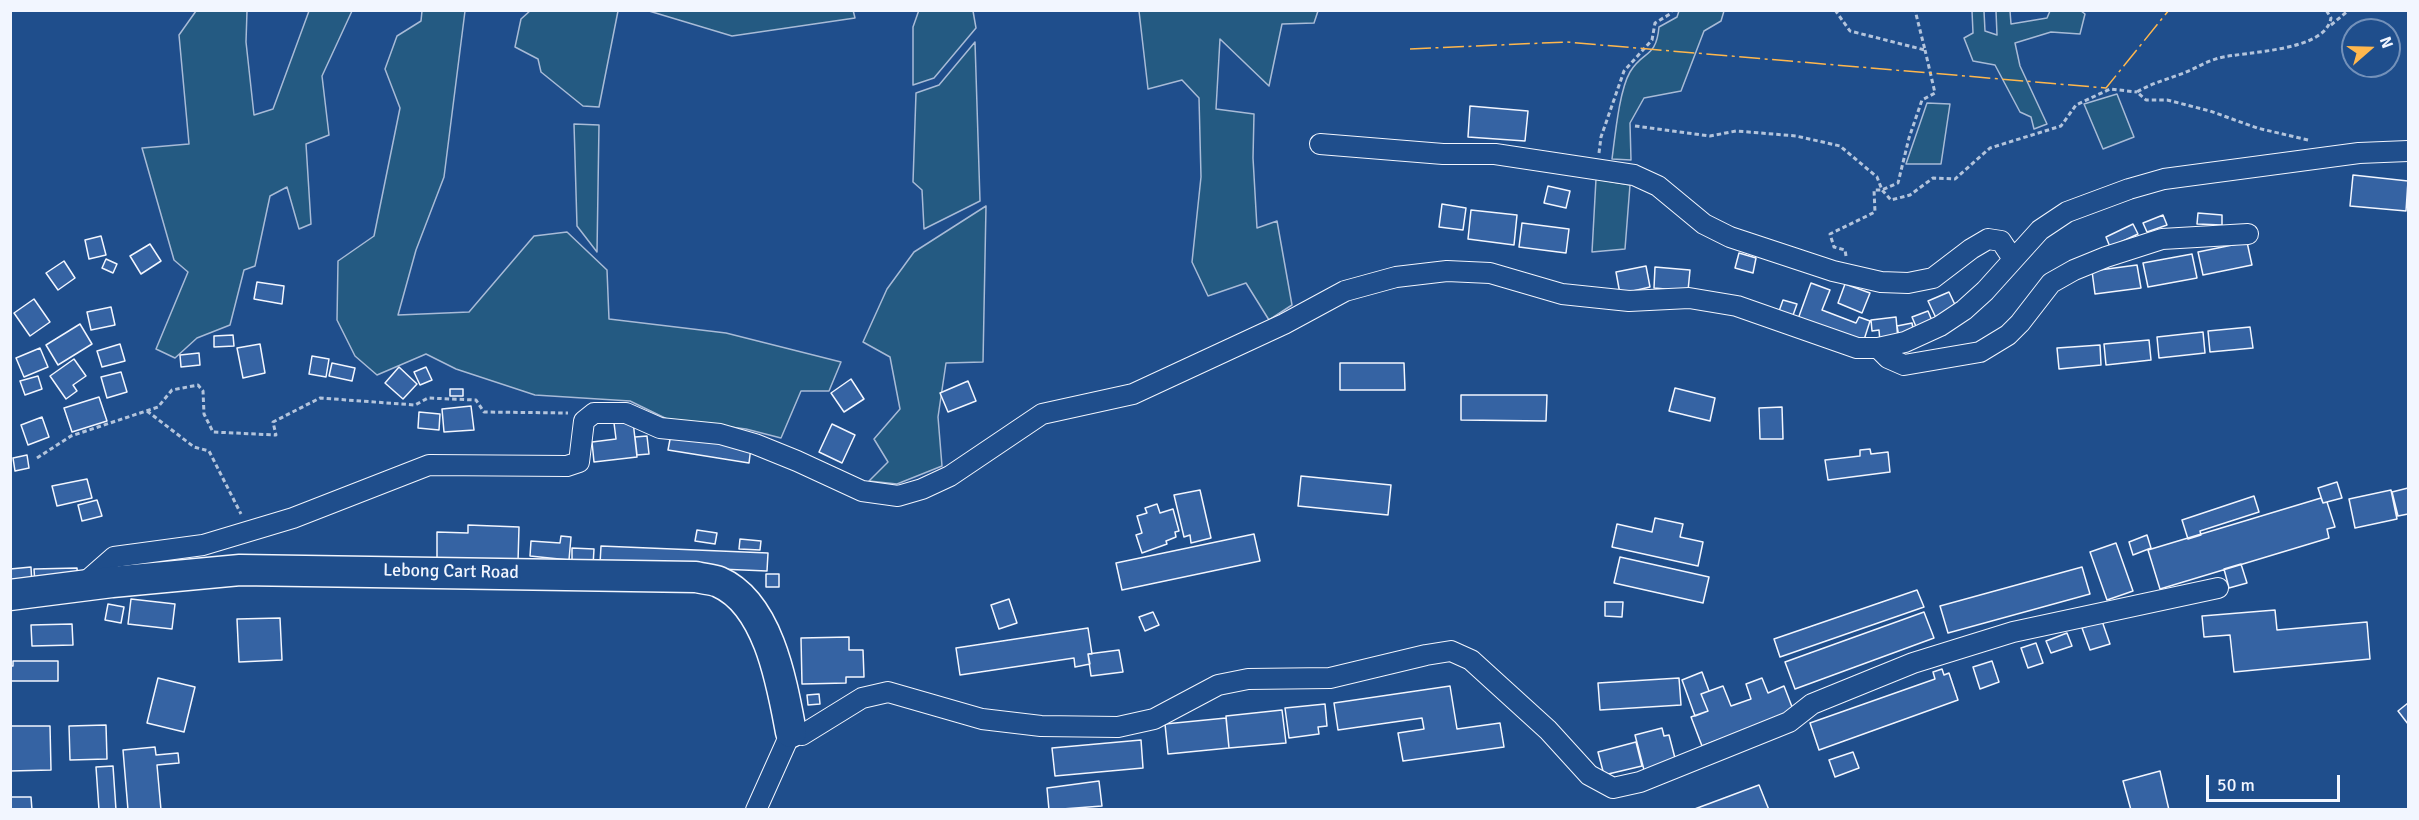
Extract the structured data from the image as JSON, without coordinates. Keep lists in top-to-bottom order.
{
  "streets": {
    "highway": ["Lebong Cart Road"]
  },
  "scale_bar": "50 m",
  "north": "right"
}
